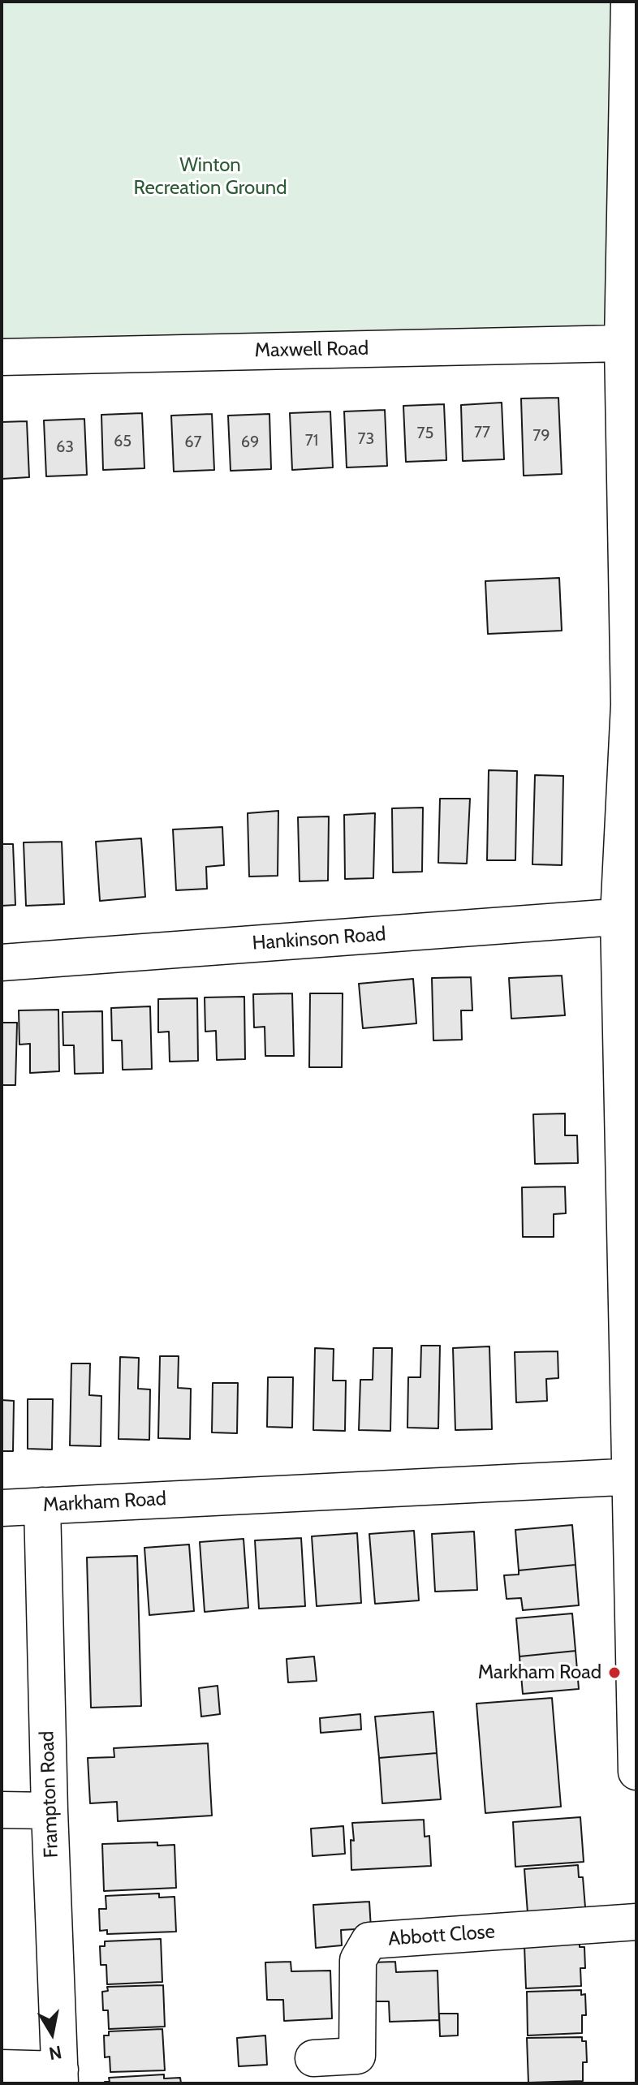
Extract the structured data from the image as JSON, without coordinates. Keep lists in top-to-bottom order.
{
  "streets": {
    "street": [
      "Maxwell Road",
      "Hankinson Road",
      "Markham Road",
      "Frampton Road",
      "Abbott Close"
    ]
  },
  "crossings": [
    ["Markham Road", "Frampton Road"]
  ],
  "parks": ["Winton Recreation Ground"],
  "places": ["Markham Road"],
  "house_numbers": [
    "77",
    "75",
    "79",
    "73",
    "71",
    "65",
    "67",
    "69",
    "63"
  ],
  "north": "bottom"
}
